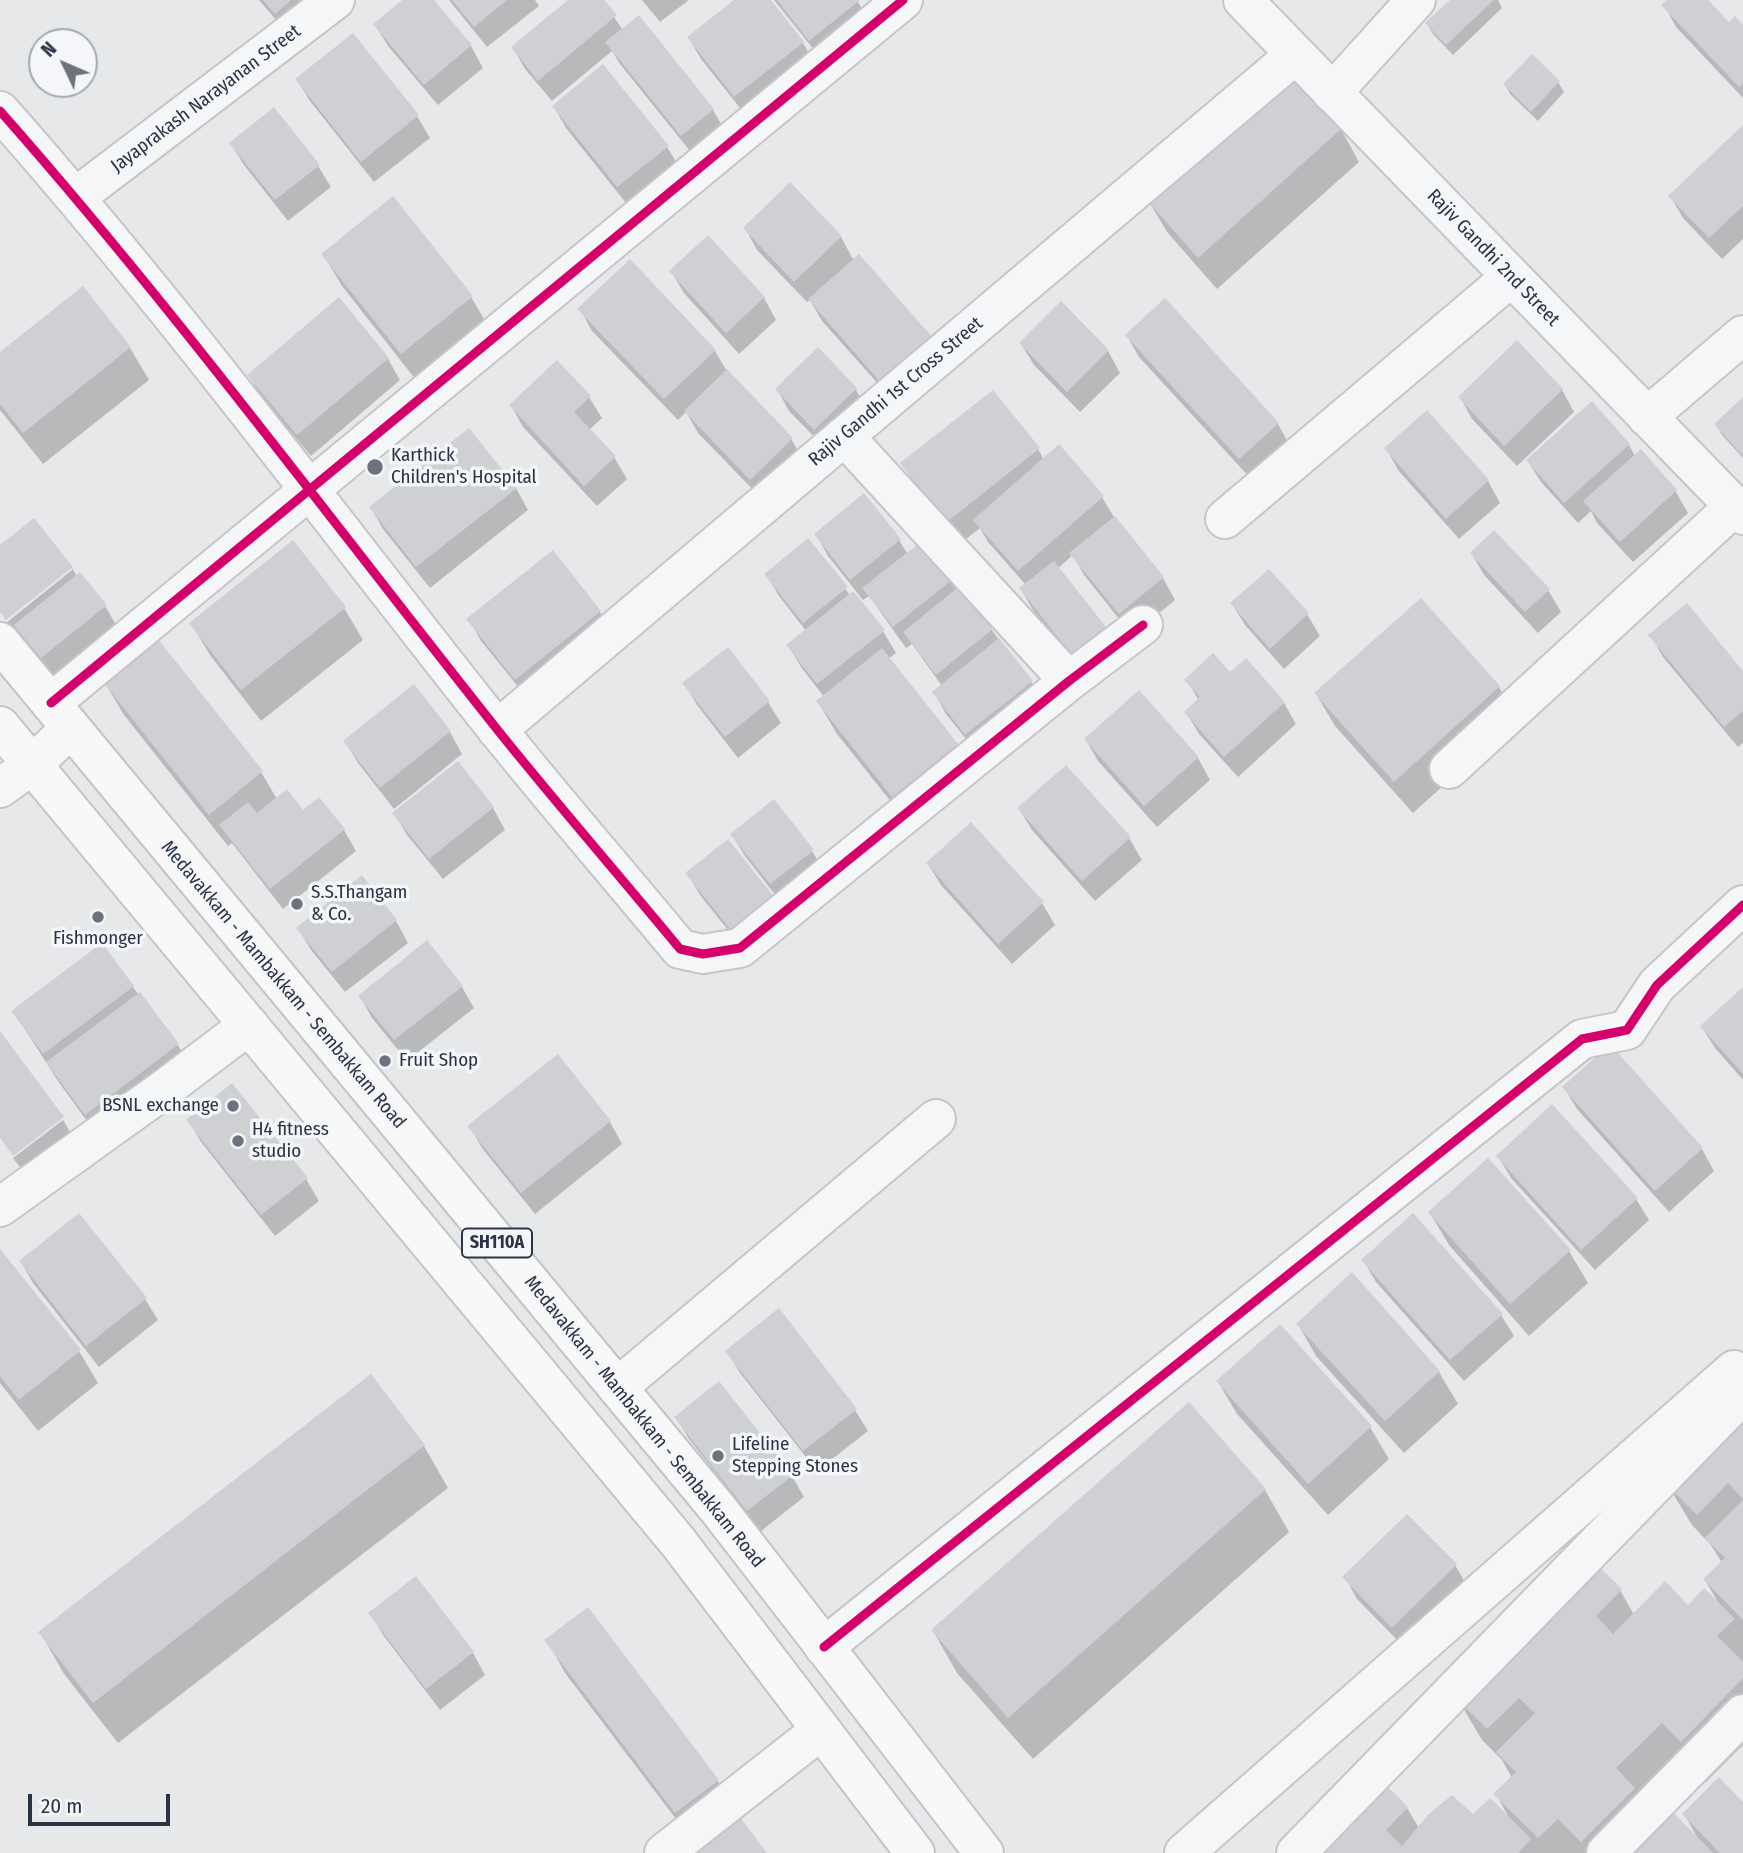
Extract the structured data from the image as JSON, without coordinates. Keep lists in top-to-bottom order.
{
  "streets": {
    "main road": ["Medavakkam - Mambakkam - Sembakkam Road", "SH110A"],
    "street": ["Jayaprakash Narayanan Street", "Rajiv Gandhi 2nd Street", "Rajiv Gandhi 1st Cross Street"]
  },
  "crossings": [
    ["Rajiv Gandhi 2nd Street", "Rajiv Gandhi 1st Cross Street"]
  ],
  "places": [
    "Karthick Children's Hospital",
    "S.S.Thangam & Co.",
    "Fishmonger",
    "Fruit Shop",
    "BSNL exchange",
    "H4 fitness studio",
    "Lifeline Stepping Stones"
  ],
  "scale_bar": "20 m",
  "north": "top left"
}
